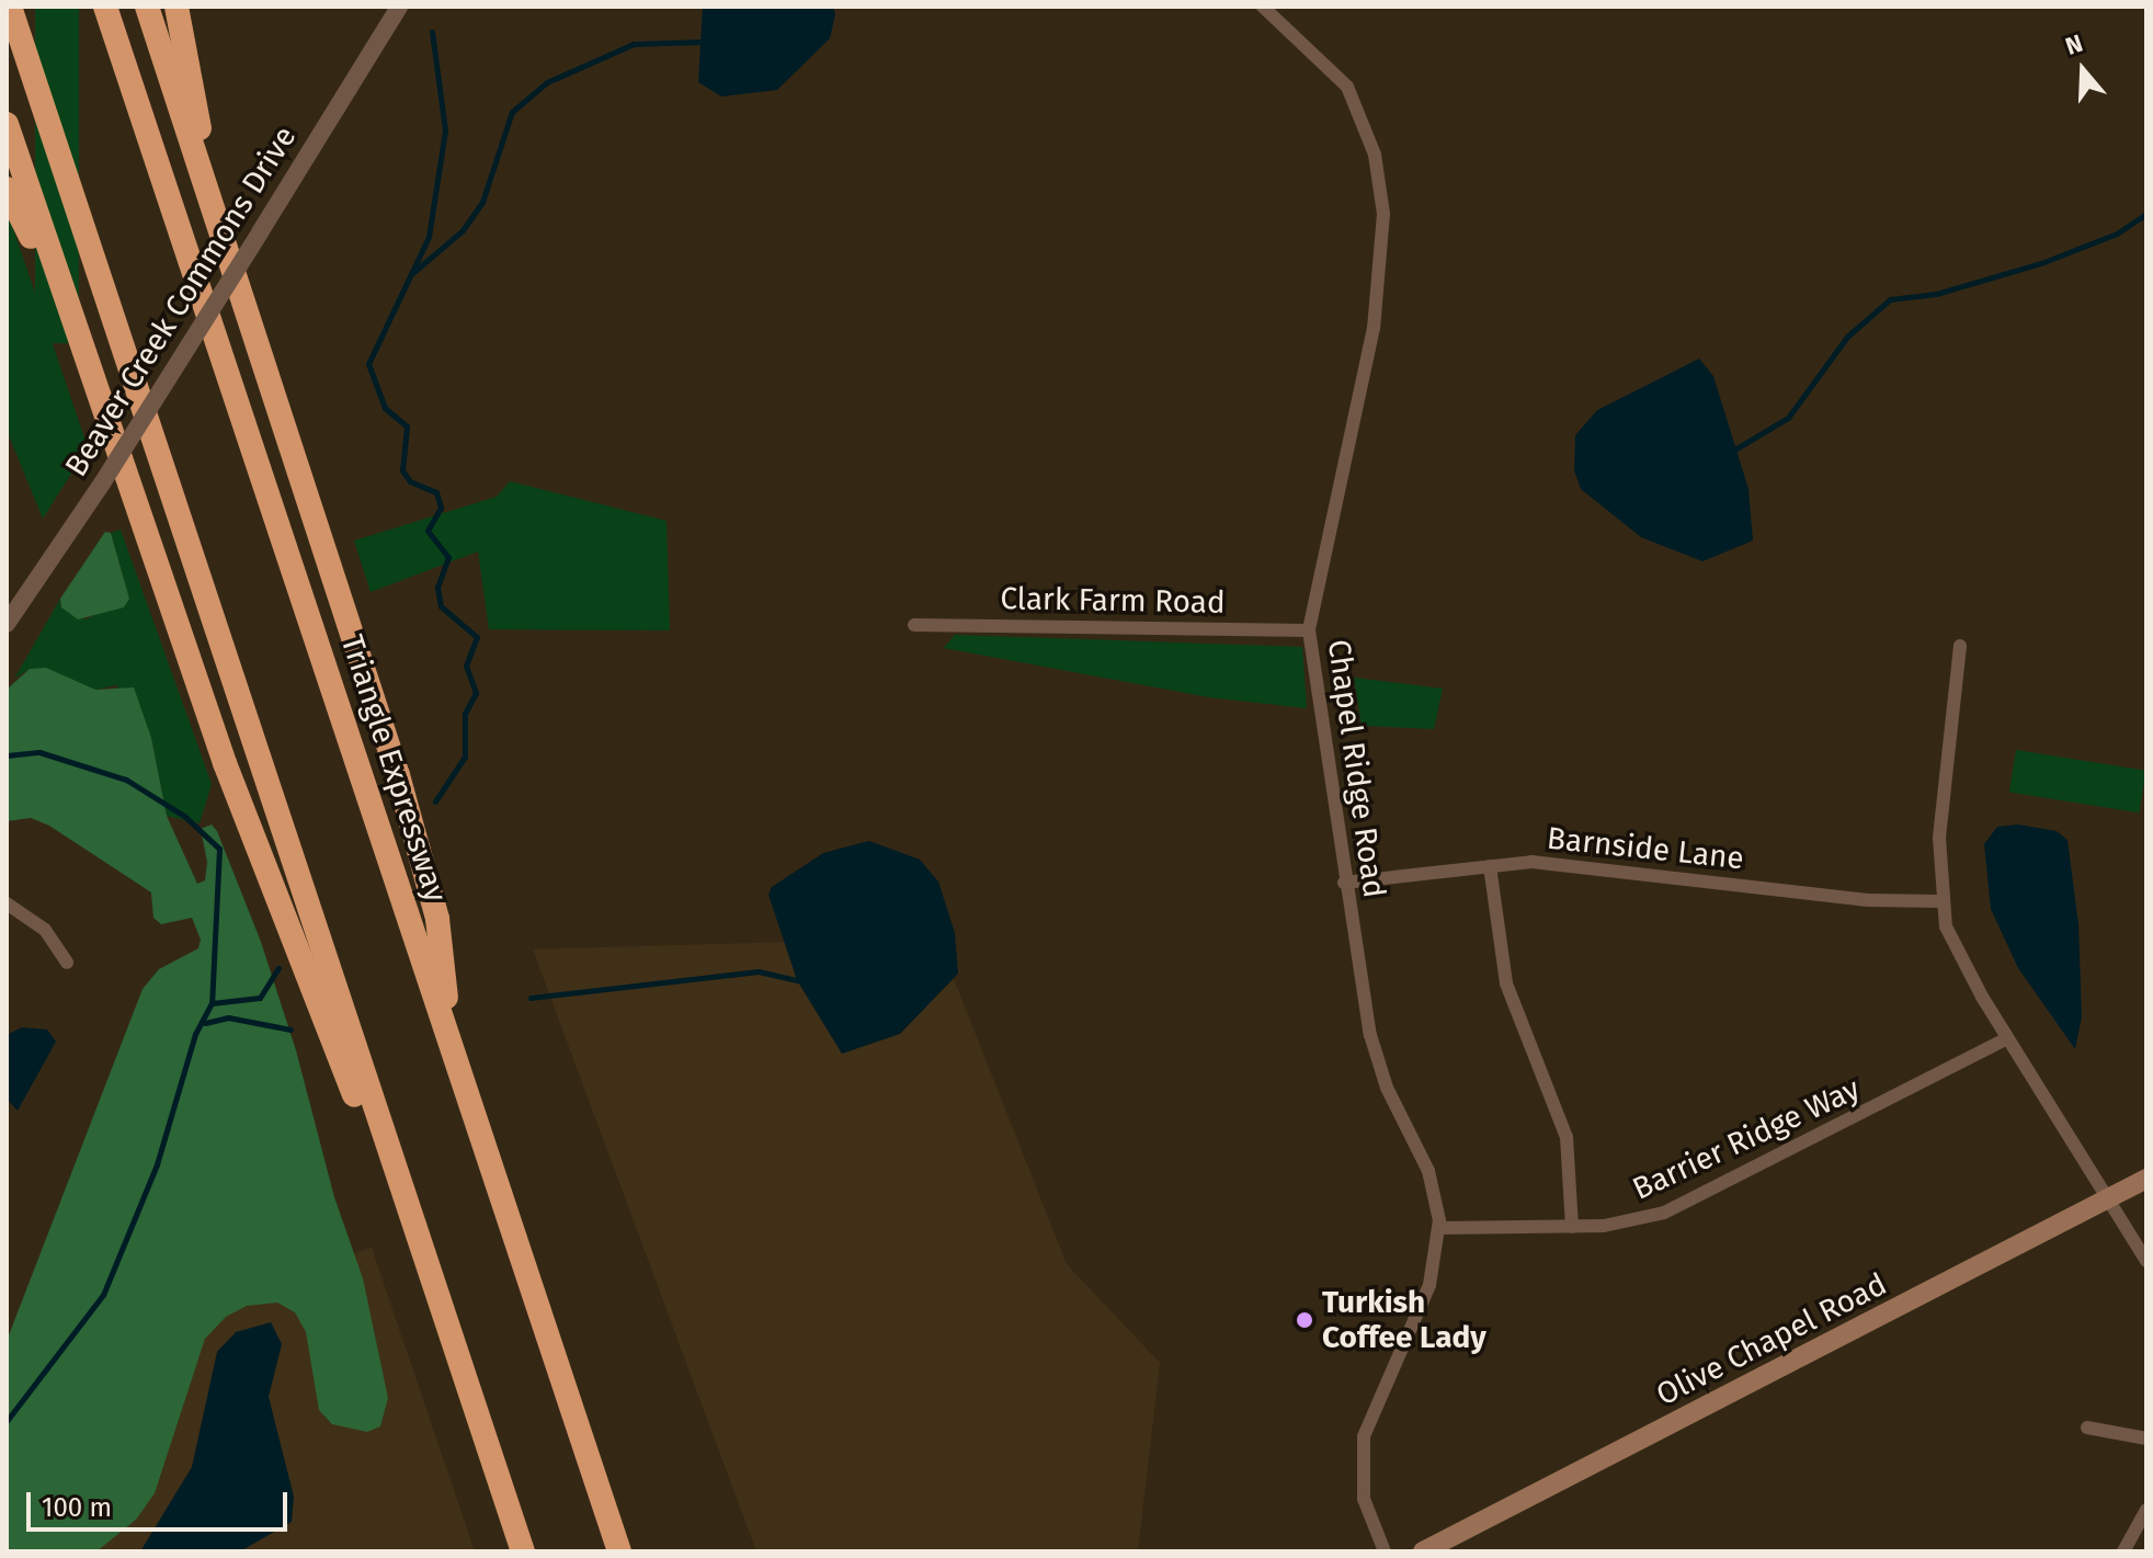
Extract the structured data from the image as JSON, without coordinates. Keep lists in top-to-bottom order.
{
  "streets": {
    "highway": ["Triangle Expressway"],
    "main road": ["Olive Chapel Road"],
    "street": [
      "Beaver Creek Commons Drive",
      "Clark Farm Road",
      "Chapel Ridge Road",
      "Barnside Lane",
      "Barrier Ridge Way"
    ]
  },
  "crossings": [
    ["Clark Farm Road", "Chapel Ridge Road"],
    ["Chapel Ridge Road", "Barnside Lane"],
    ["Chapel Ridge Road", "Barrier Ridge Way"]
  ],
  "places": ["Turkish Coffee Lady"],
  "scale_bar": "100 m",
  "north": "top"
}
